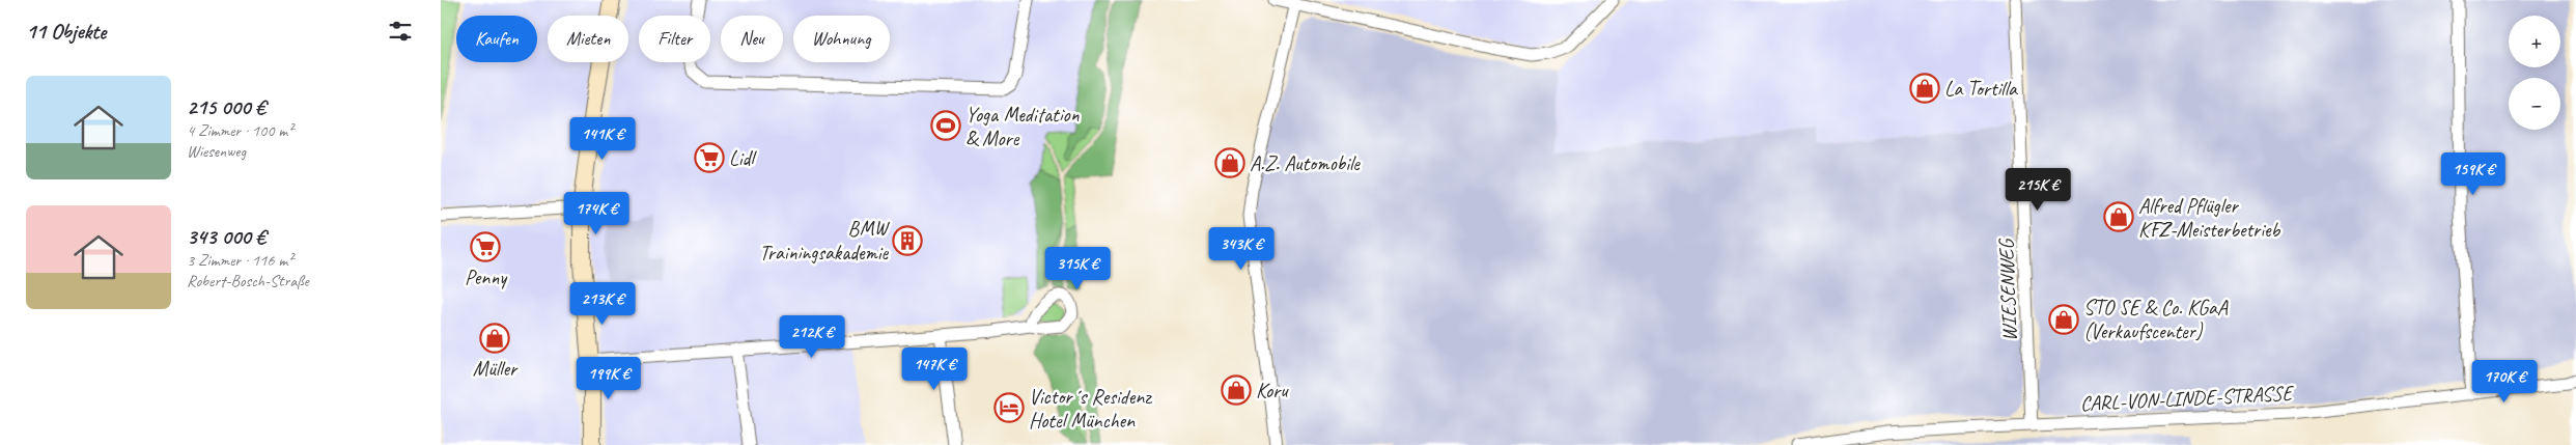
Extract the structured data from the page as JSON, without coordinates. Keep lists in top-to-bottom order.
{
  "streets": {
    "street": ["WIESENWEG", "CARL-VON-LINDE-STRASSE"]
  },
  "crossings": [
    ["WIESENWEG", "CARL-VON-LINDE-STRASSE"]
  ],
  "places": {
    "shop": [
      "La Tortilla",
      "A.Z. Automobile",
      "Alfred Pflügler KFZ-Meisterbetrieb",
      "STO SE & Co. KGaA (Verkaufscenter)",
      "Müller",
      "Koru"
    ],
    "sports": ["Yoga Meditation & More"],
    "supermarket": ["Lidl", "Penny"],
    "building": ["BMW Trainingsakademie"],
    "hotel": ["Victor´s Residenz Hotel München"]
  },
  "page": {
    "heading": "11 Objekte",
    "map_buttons": ["+", "−"],
    "chip": [
      "Kaufen",
      "Mieten",
      "Filter",
      "Neu",
      "Wohnung"
    ],
    "list": [
      {
        "name": "215 000 €",
        "note": "4 Zimmer · 100 m² · Wiesenweg"
      },
      {
        "name": "343 000 €",
        "note": "3 Zimmer · 116 m² · Robert-Bosch-Straße"
      }
    ],
    "price": [
      "141K €",
      "159K €",
      "215K €",
      "174K €",
      "343K €",
      "315K €",
      "213K €",
      "212K €",
      "147K €",
      "199K €",
      "170K €"
    ]
  }
}
